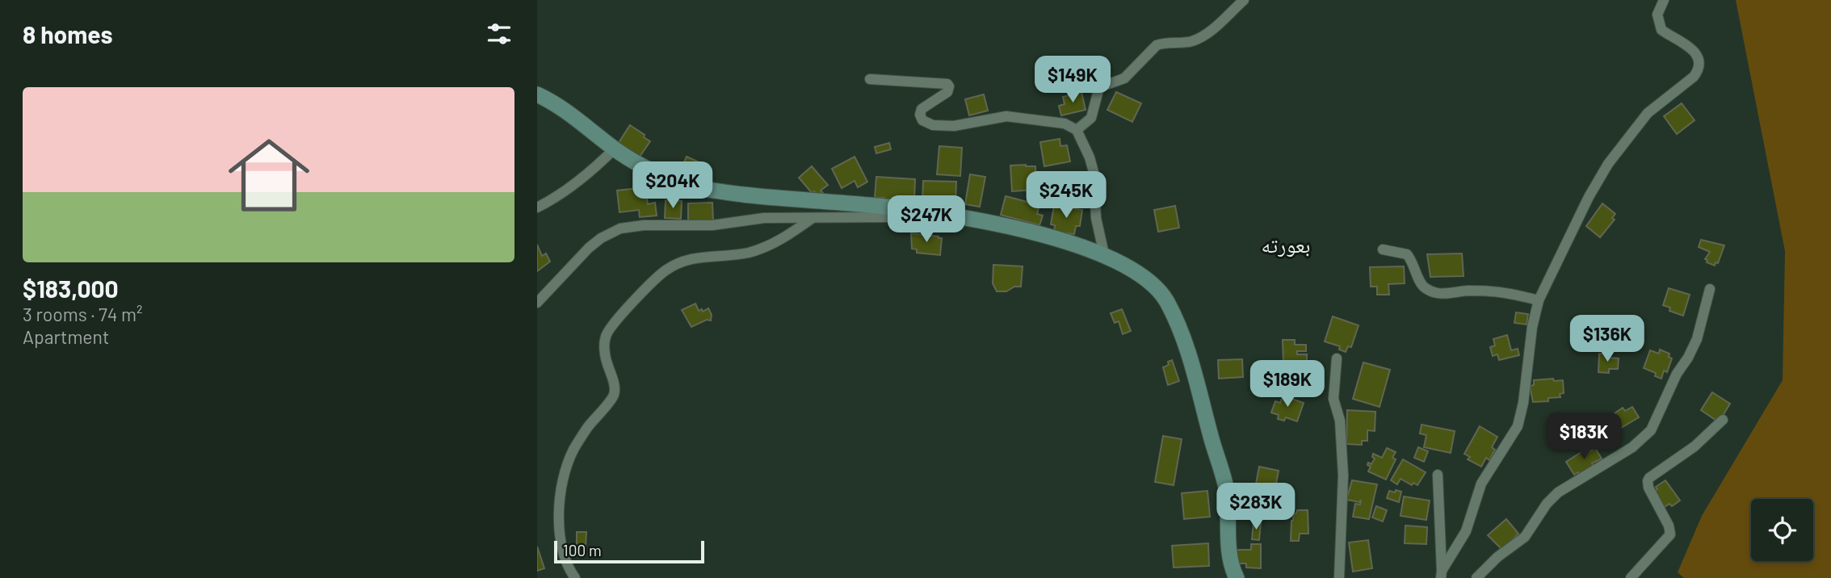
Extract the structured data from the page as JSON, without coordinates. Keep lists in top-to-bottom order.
{
  "districts": ["بعورته"],
  "scale_bar": "100 m",
  "page": {
    "heading": "8 homes",
    "price": [
      "$149K",
      "$204K",
      "$245K",
      "$247K",
      "$136K",
      "$189K",
      "$183K",
      "$283K"
    ],
    "list": [
      {
        "name": "$183,000",
        "note": "3 rooms · 74 m² · Apartment"
      }
    ],
    "scale": "100 m"
  }
}
